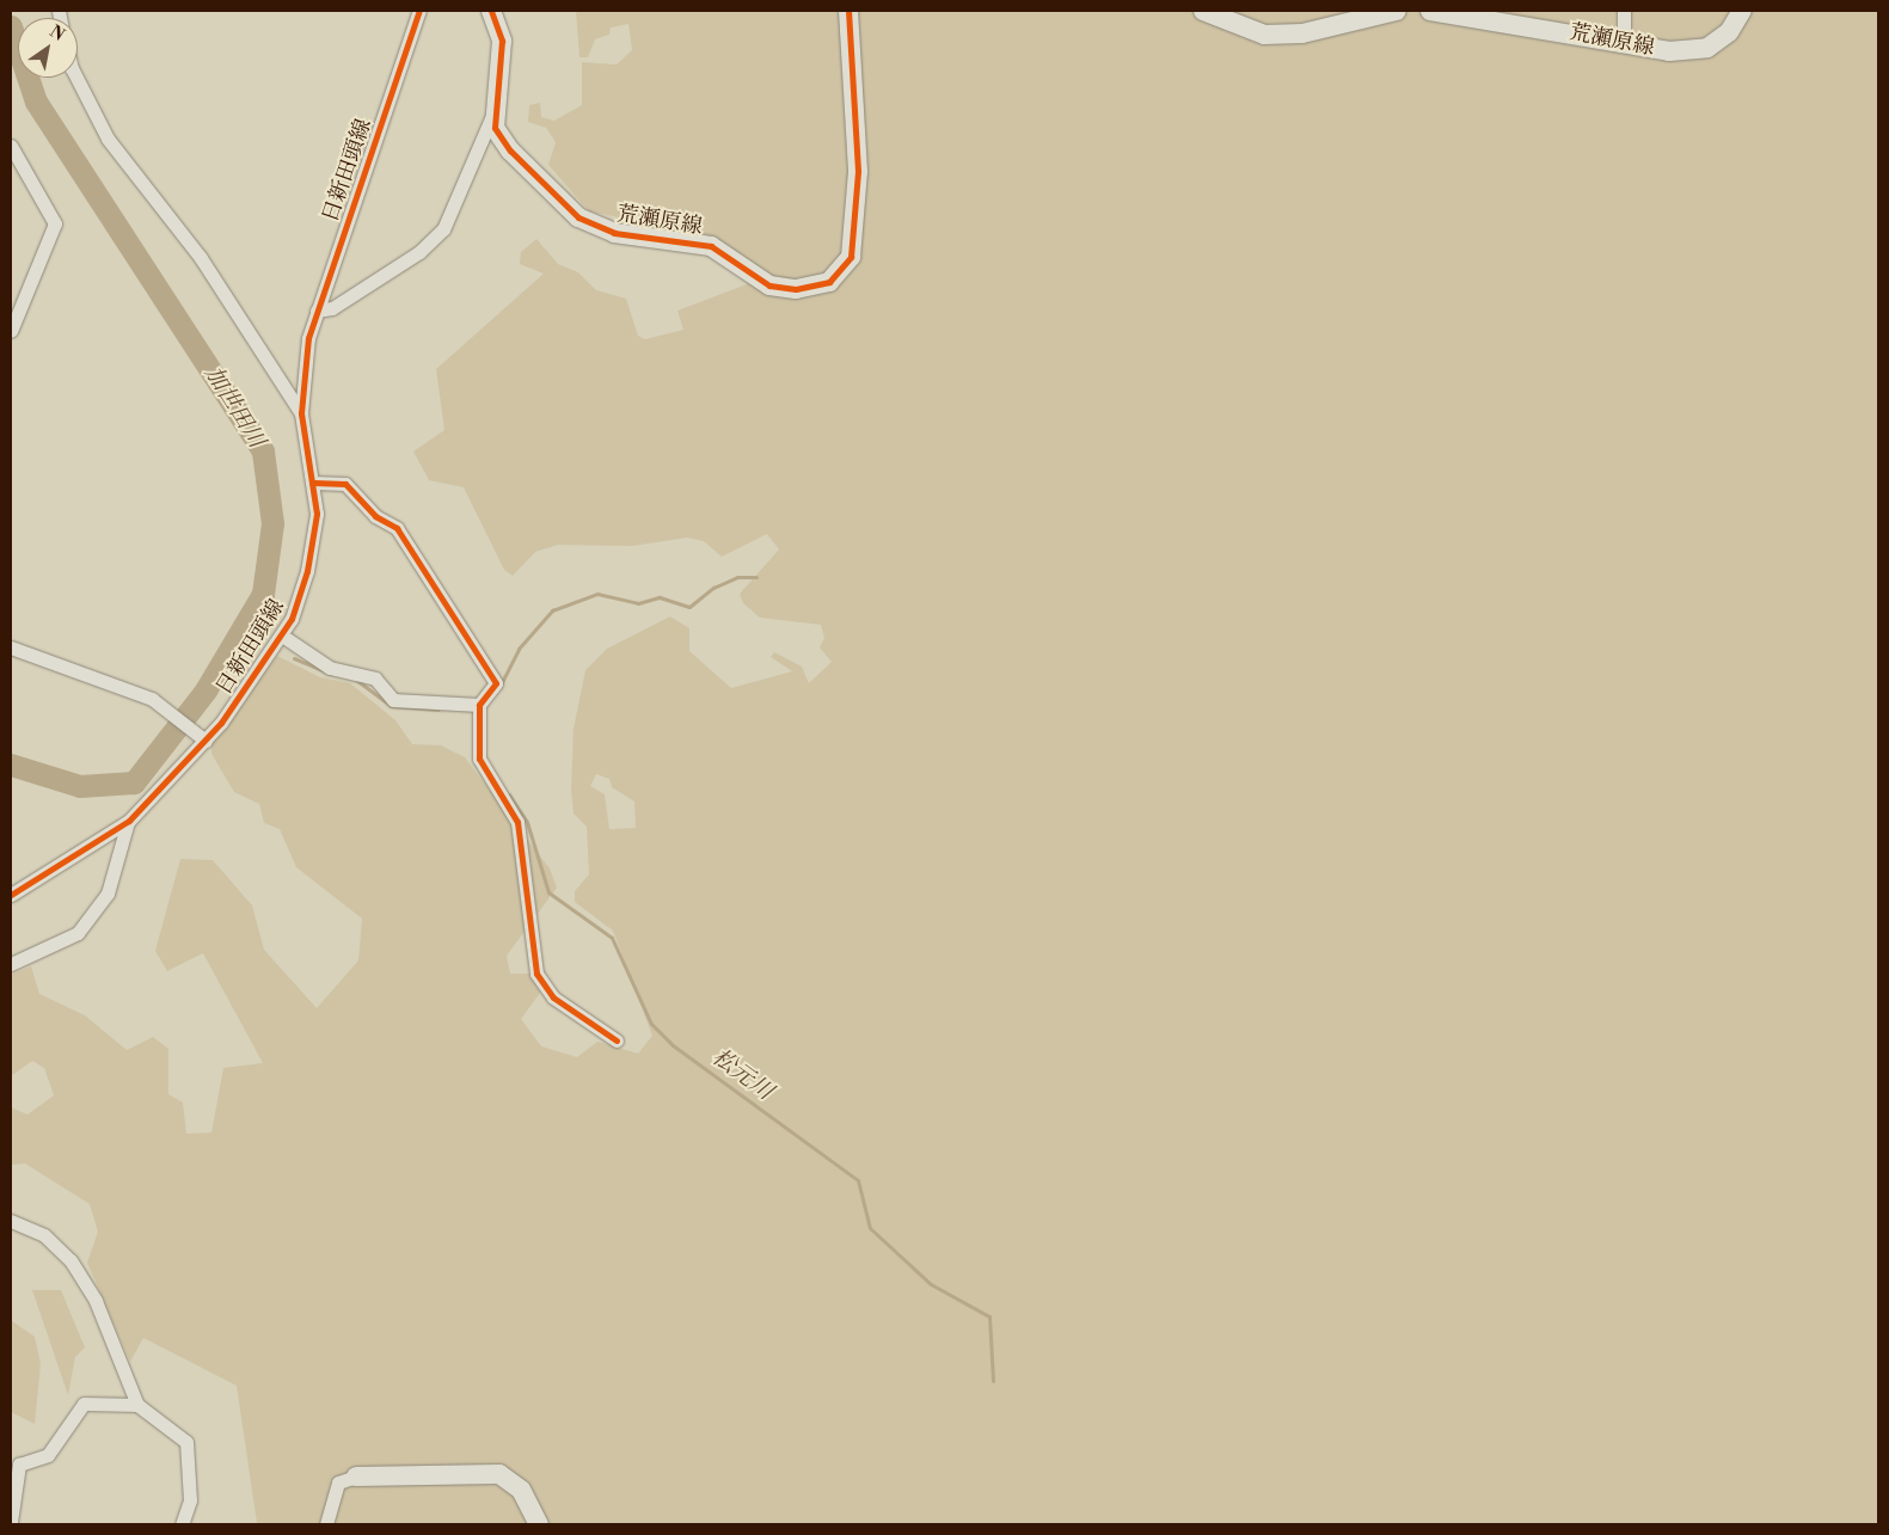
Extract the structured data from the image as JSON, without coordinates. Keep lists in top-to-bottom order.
{
  "streets": {
    "street": ["荒瀬原線", "日新田頭線"]
  },
  "water": ["加世田川", "松元川"],
  "north": "top right"
}
